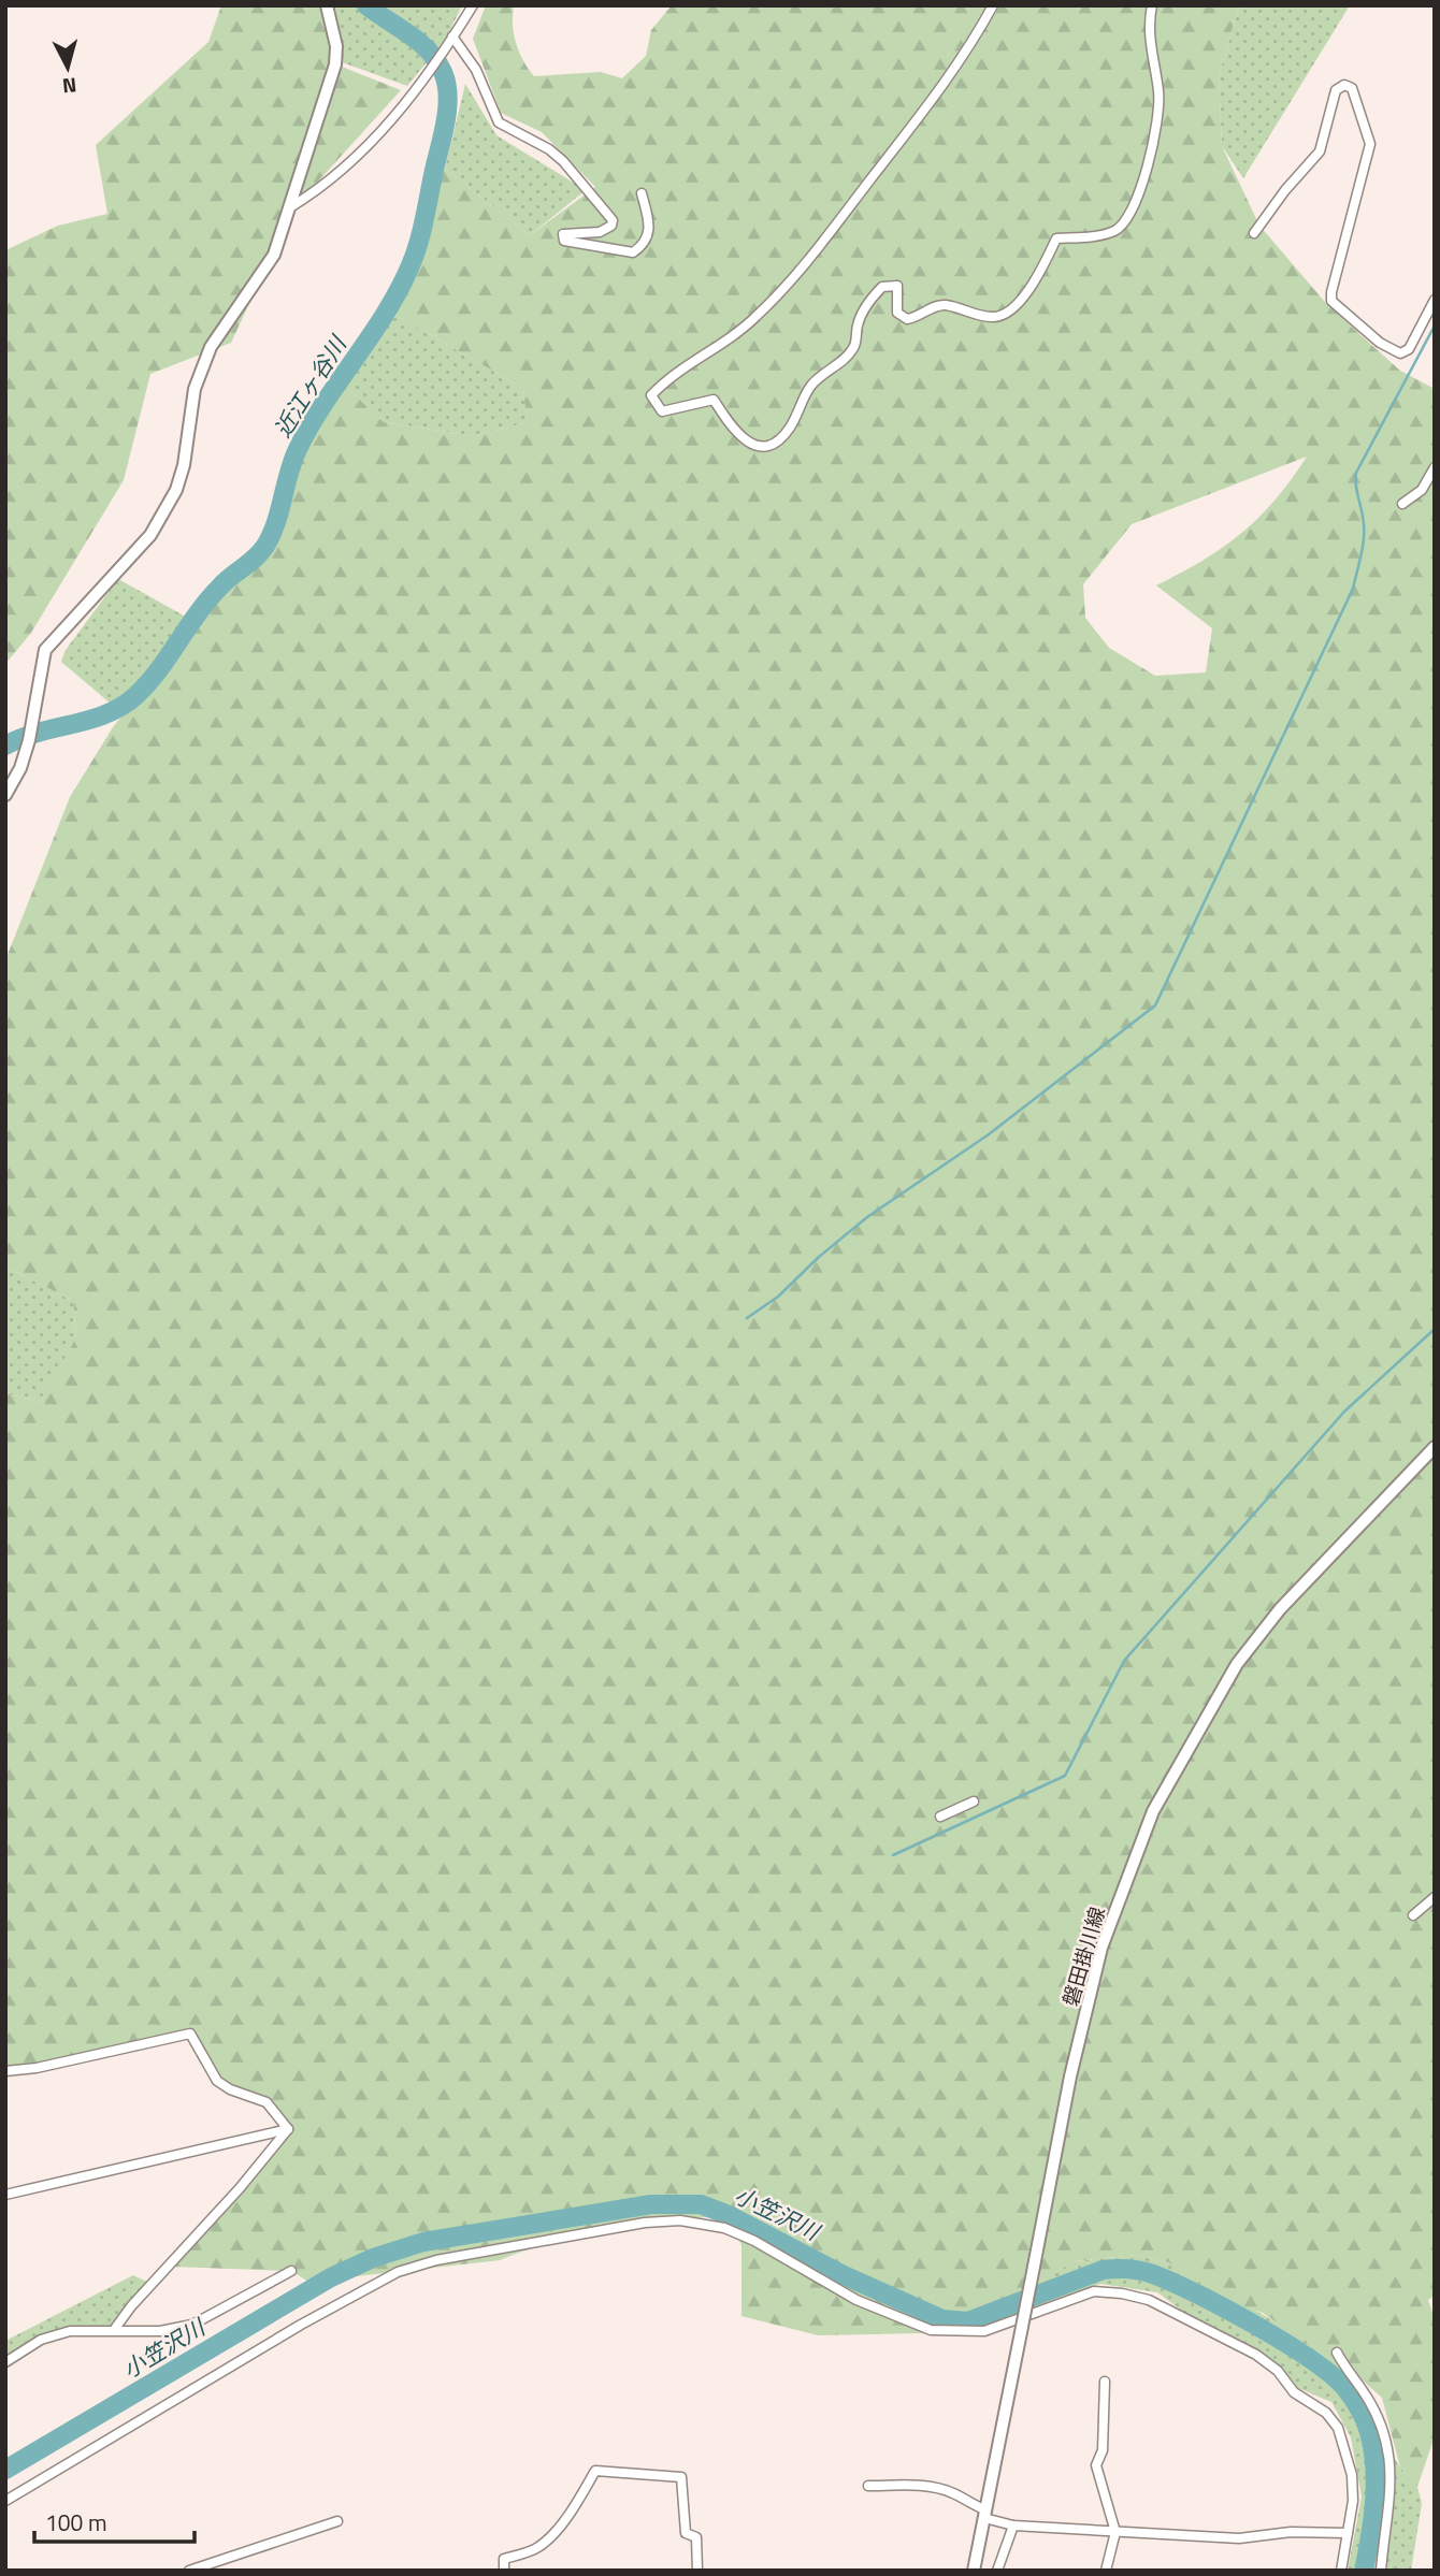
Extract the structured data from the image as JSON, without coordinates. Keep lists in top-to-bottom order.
{
  "streets": {
    "main road": ["磐田掛川線"]
  },
  "water": ["近江ヶ谷川", "小笠沢川"],
  "scale_bar": "100 m",
  "north": "bottom"
}
